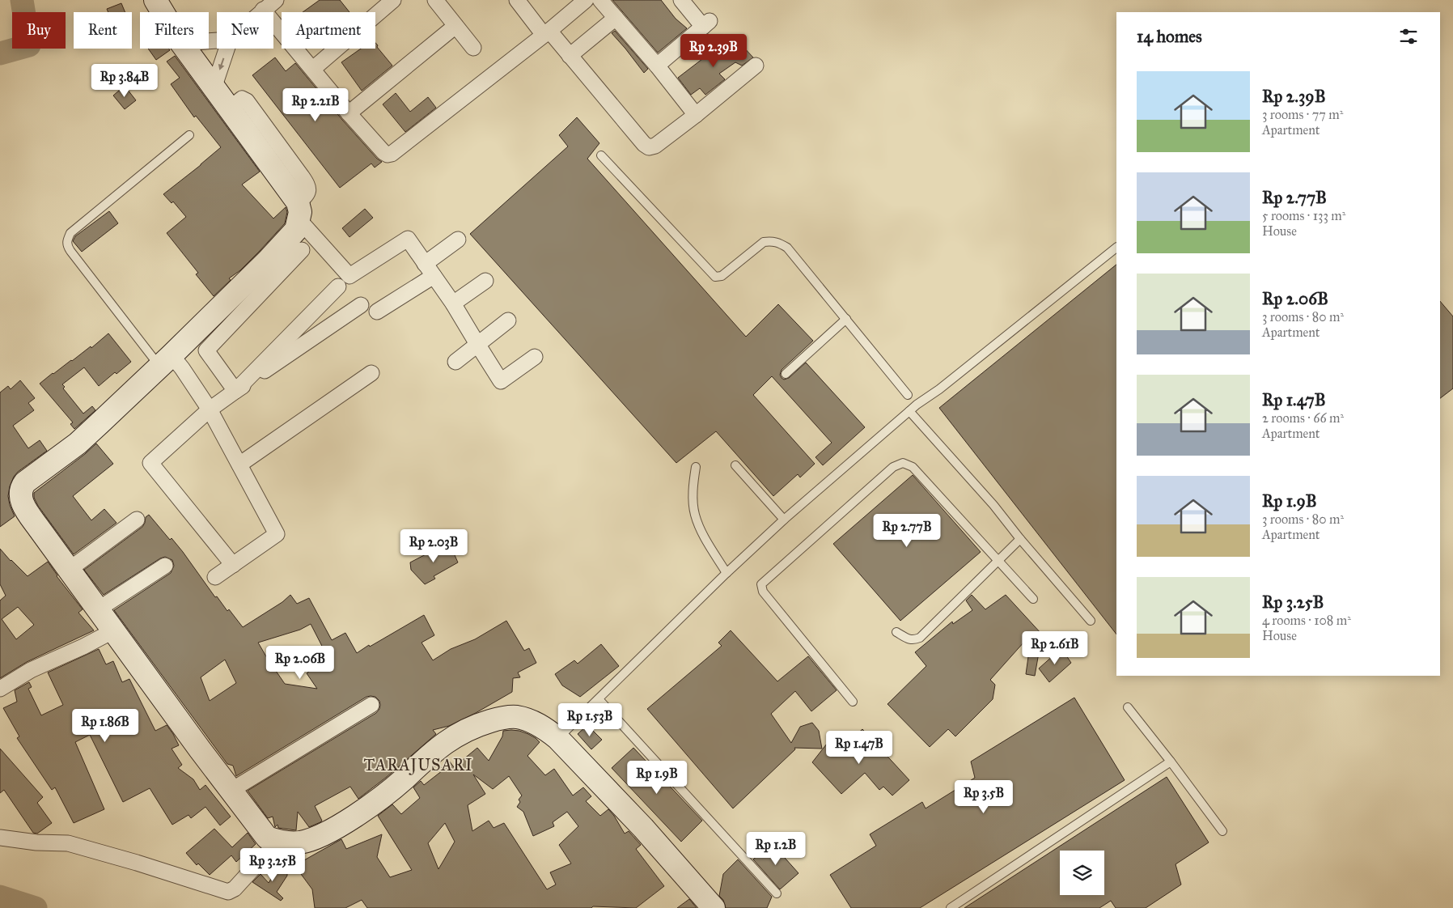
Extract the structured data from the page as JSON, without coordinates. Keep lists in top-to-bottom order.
{
  "districts": ["TARAJUSARI"],
  "page": {
    "chip": [
      "Buy",
      "Rent",
      "Filters",
      "New",
      "Apartment"
    ],
    "heading": "14 homes",
    "price": [
      "Rp 2.39B",
      "Rp 3.84B",
      "Rp 2.21B",
      "Rp 2.77B",
      "Rp 2.03B",
      "Rp 2.61B",
      "Rp 2.06B",
      "Rp 1.53B",
      "Rp 1.86B",
      "Rp 1.47B",
      "Rp 1.9B",
      "Rp 3.5B",
      "Rp 1.2B",
      "Rp 3.25B"
    ],
    "list": [
      {
        "name": "Rp 2.39B",
        "note": "3 rooms · 77 m² · Apartment"
      },
      {
        "name": "Rp 2.77B",
        "note": "5 rooms · 133 m² · House"
      },
      {
        "name": "Rp 2.06B",
        "note": "3 rooms · 80 m² · Apartment"
      },
      {
        "name": "Rp 1.47B",
        "note": "2 rooms · 66 m² · Apartment"
      },
      {
        "name": "Rp 1.9B",
        "note": "3 rooms · 80 m² · Apartment"
      },
      {
        "name": "Rp 3.25B",
        "note": "4 rooms · 108 m² · House"
      }
    ]
  }
}
